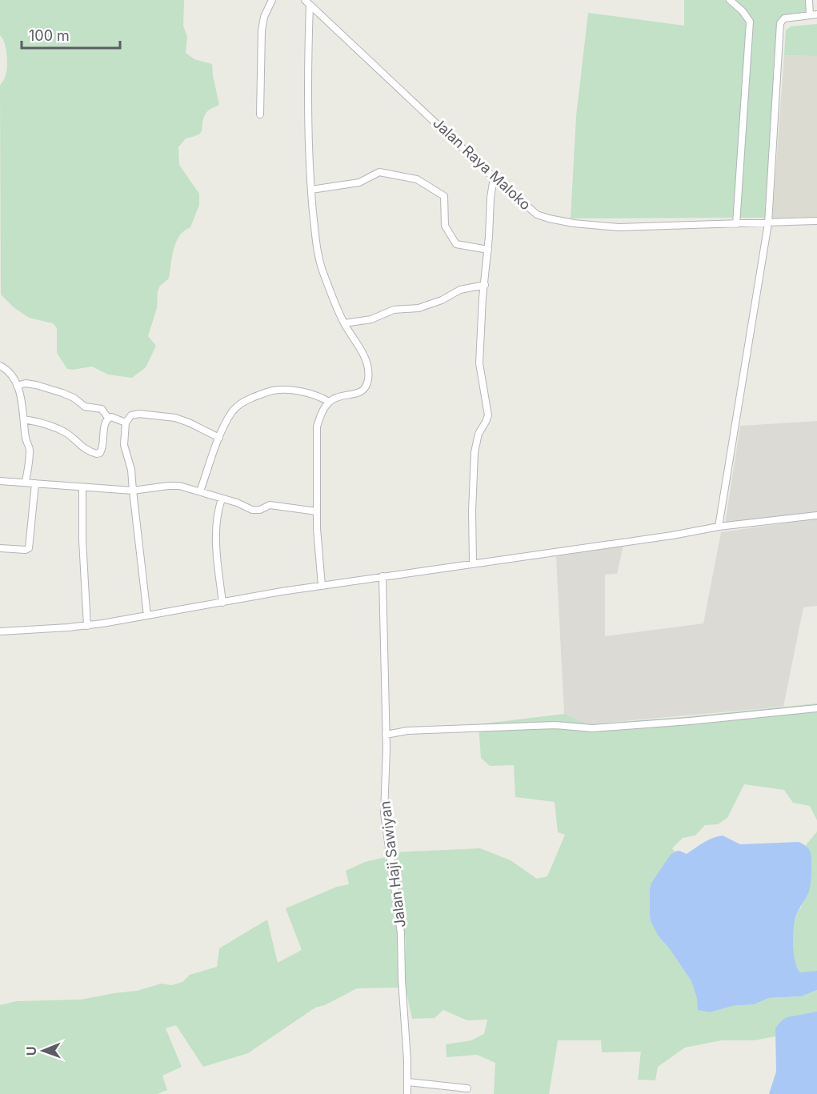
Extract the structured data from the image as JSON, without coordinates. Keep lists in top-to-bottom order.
{
  "streets": {
    "street": ["Jalan Raya Maloko", "Jalan Haji Sawiyan"]
  },
  "scale_bar": "100 m",
  "north": "left"
}
